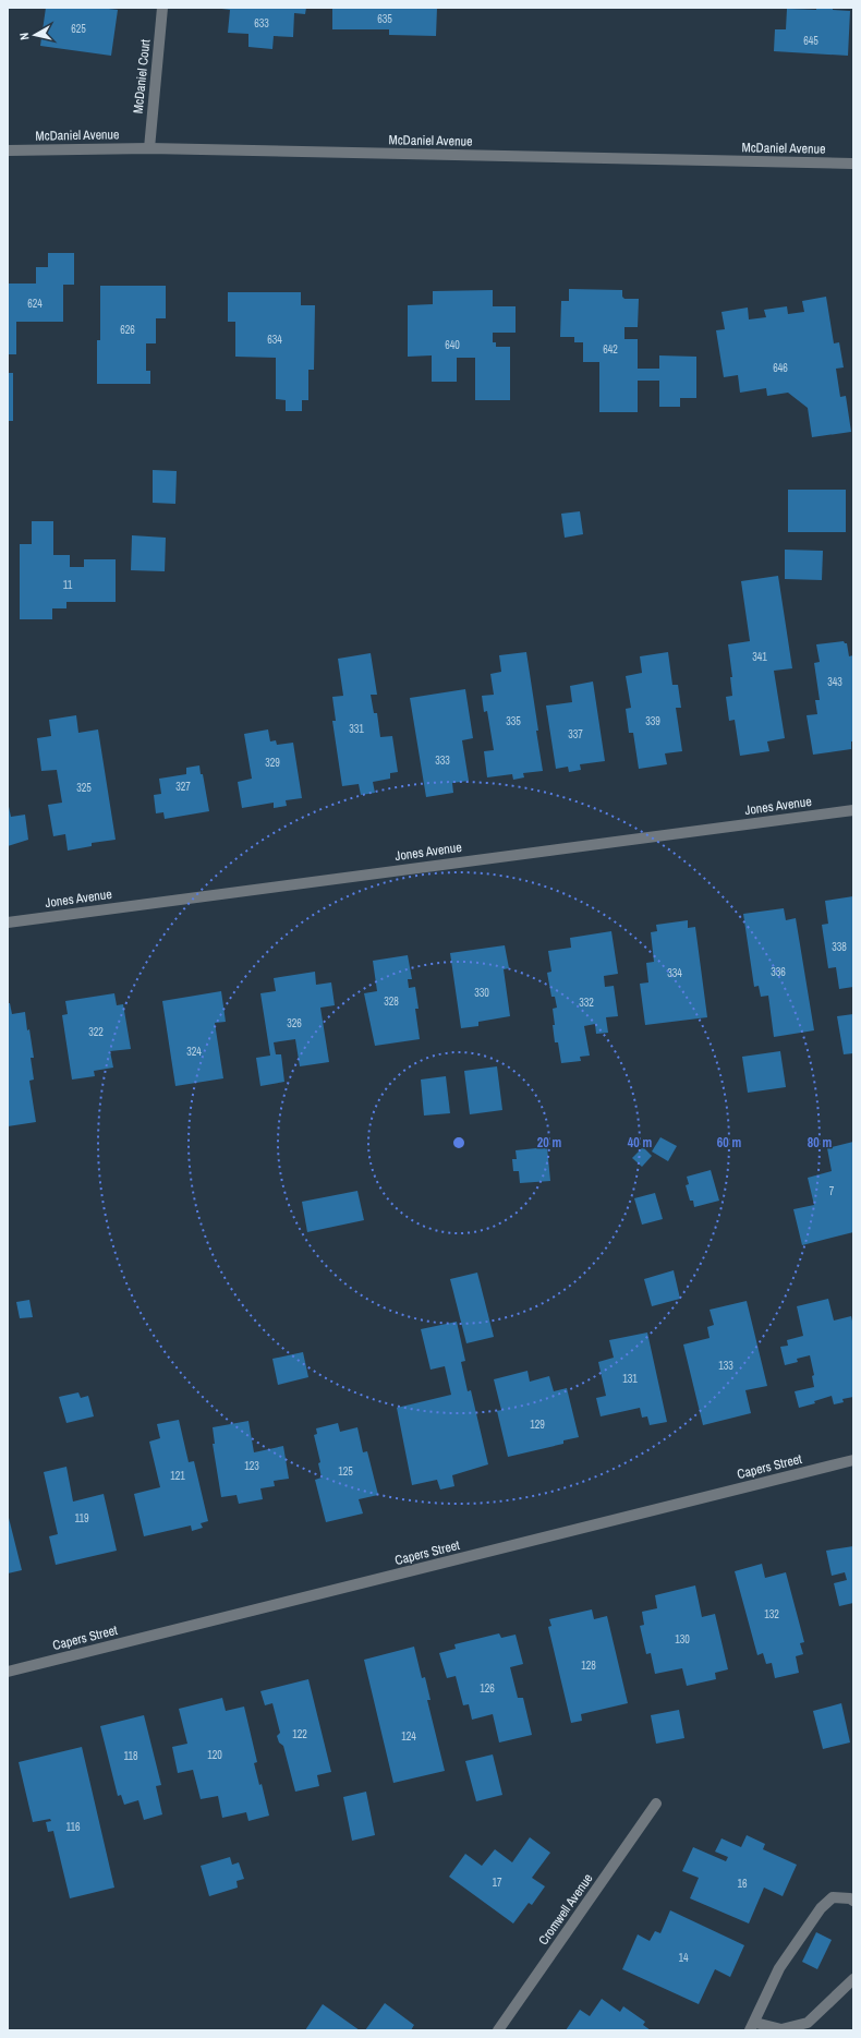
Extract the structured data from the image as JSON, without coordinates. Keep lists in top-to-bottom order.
{
  "streets": {
    "street": [
      "McDaniel Court",
      "McDaniel Avenue",
      "Jones Avenue",
      "Capers Street",
      "Cromwell Avenue"
    ]
  },
  "crossings": [
    ["McDaniel Court", "McDaniel Avenue"]
  ],
  "house_numbers": [
    "635",
    "633",
    "625",
    "645",
    "624",
    "626",
    "634",
    "640",
    "642",
    "646",
    "11",
    "341",
    "343",
    "335",
    "339",
    "331",
    "337",
    "333",
    "329",
    "327",
    "325",
    "338",
    "336",
    "334",
    "330",
    "328",
    "332",
    "326",
    "322",
    "324",
    "7",
    "133",
    "131",
    "129",
    "123",
    "125",
    "121",
    "119",
    "132",
    "130",
    "128",
    "126",
    "122",
    "124",
    "120",
    "118",
    "116",
    "17",
    "16",
    "14"
  ],
  "north": "left",
  "rings": [
    "20 m",
    "40 m",
    "60 m",
    "80 m"
  ]
}
